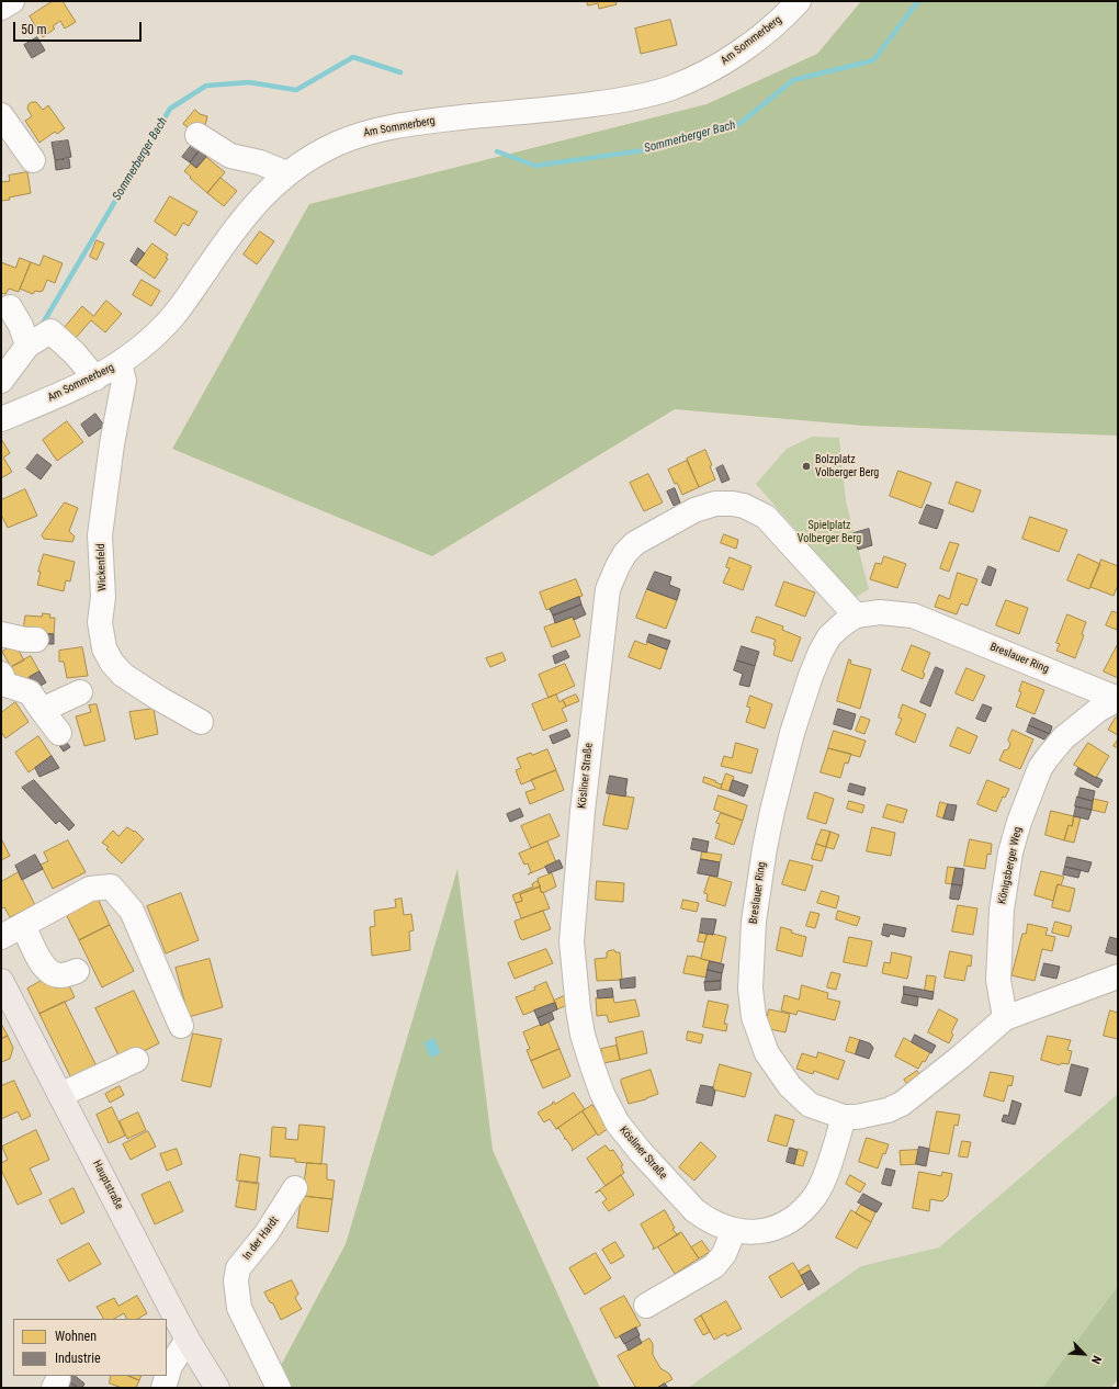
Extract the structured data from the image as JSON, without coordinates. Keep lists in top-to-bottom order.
{
  "streets": {
    "main road": ["Hauptstraße"],
    "street": [
      "Am Sommerberg",
      "Wickenfeld",
      "Breslauer Ring",
      "Kösliner Straße",
      "Königsberger Weg",
      "In der Hardt"
    ]
  },
  "crossings": [
    ["Am Sommerberg", "Wickenfeld"],
    ["Breslauer Ring", "Kösliner Straße"],
    ["Breslauer Ring", "Königsberger Weg"]
  ],
  "water": ["Sommerberger Bach"],
  "parks": ["Spielplatz Volberger Berg"],
  "places": ["Bolzplatz Volberger Berg"],
  "legend": ["Wohnen", "Industrie"],
  "scale_bar": "50 m",
  "north": "bottom right"
}
